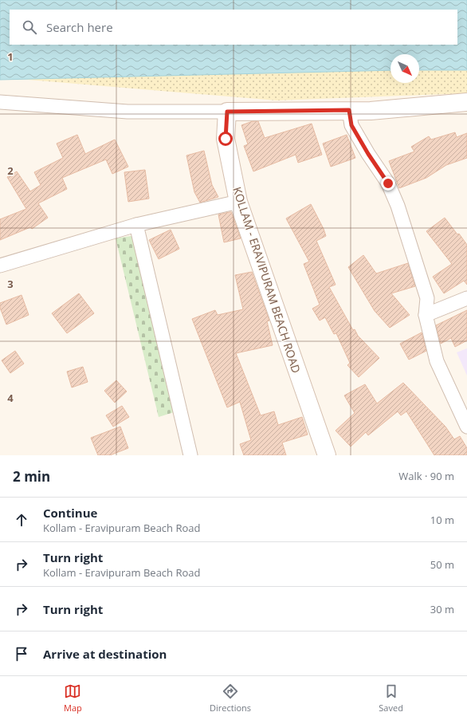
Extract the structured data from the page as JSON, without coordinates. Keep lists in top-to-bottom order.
{
  "streets": {
    "main road": ["KOLLAM - ERAVIPURAM BEACH ROAD"]
  },
  "north": "bottom right",
  "page": {
    "search": "Search here",
    "heading": ["2 min", "Walk · 90 m"],
    "list": [
      ["Continue", "Kollam - Eravipuram Beach Road", "10 m"],
      ["Turn right", "Kollam - Eravipuram Beach Road", "50 m"],
      ["Turn right", "30 m"],
      "Arrive at destination"
    ],
    "nav": ["Map", "Directions", "Saved"]
  },
  "grid": {
    "rows": [
      "1",
      "2",
      "3",
      "4"
    ]
  }
}
